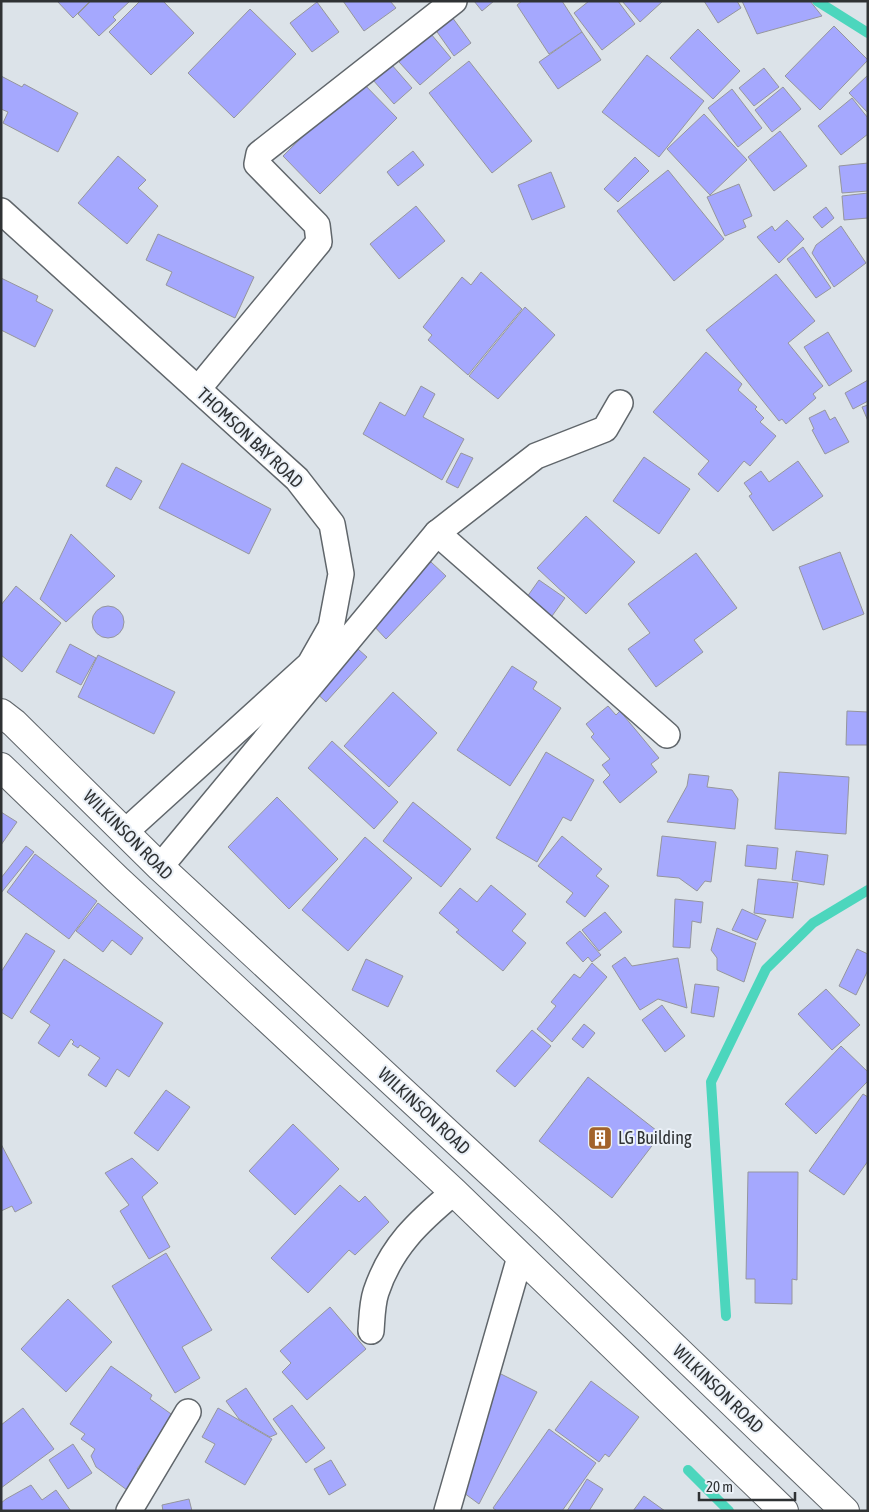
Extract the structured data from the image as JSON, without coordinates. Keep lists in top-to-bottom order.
{
  "streets": {
    "main road": ["WILKINSON ROAD"],
    "street": ["THOMSON BAY ROAD"]
  },
  "crossings": [
    ["THOMSON BAY ROAD", "WILKINSON ROAD"]
  ],
  "places": {
    "building": ["LG Building"]
  },
  "scale_bar": "20 m"
}
